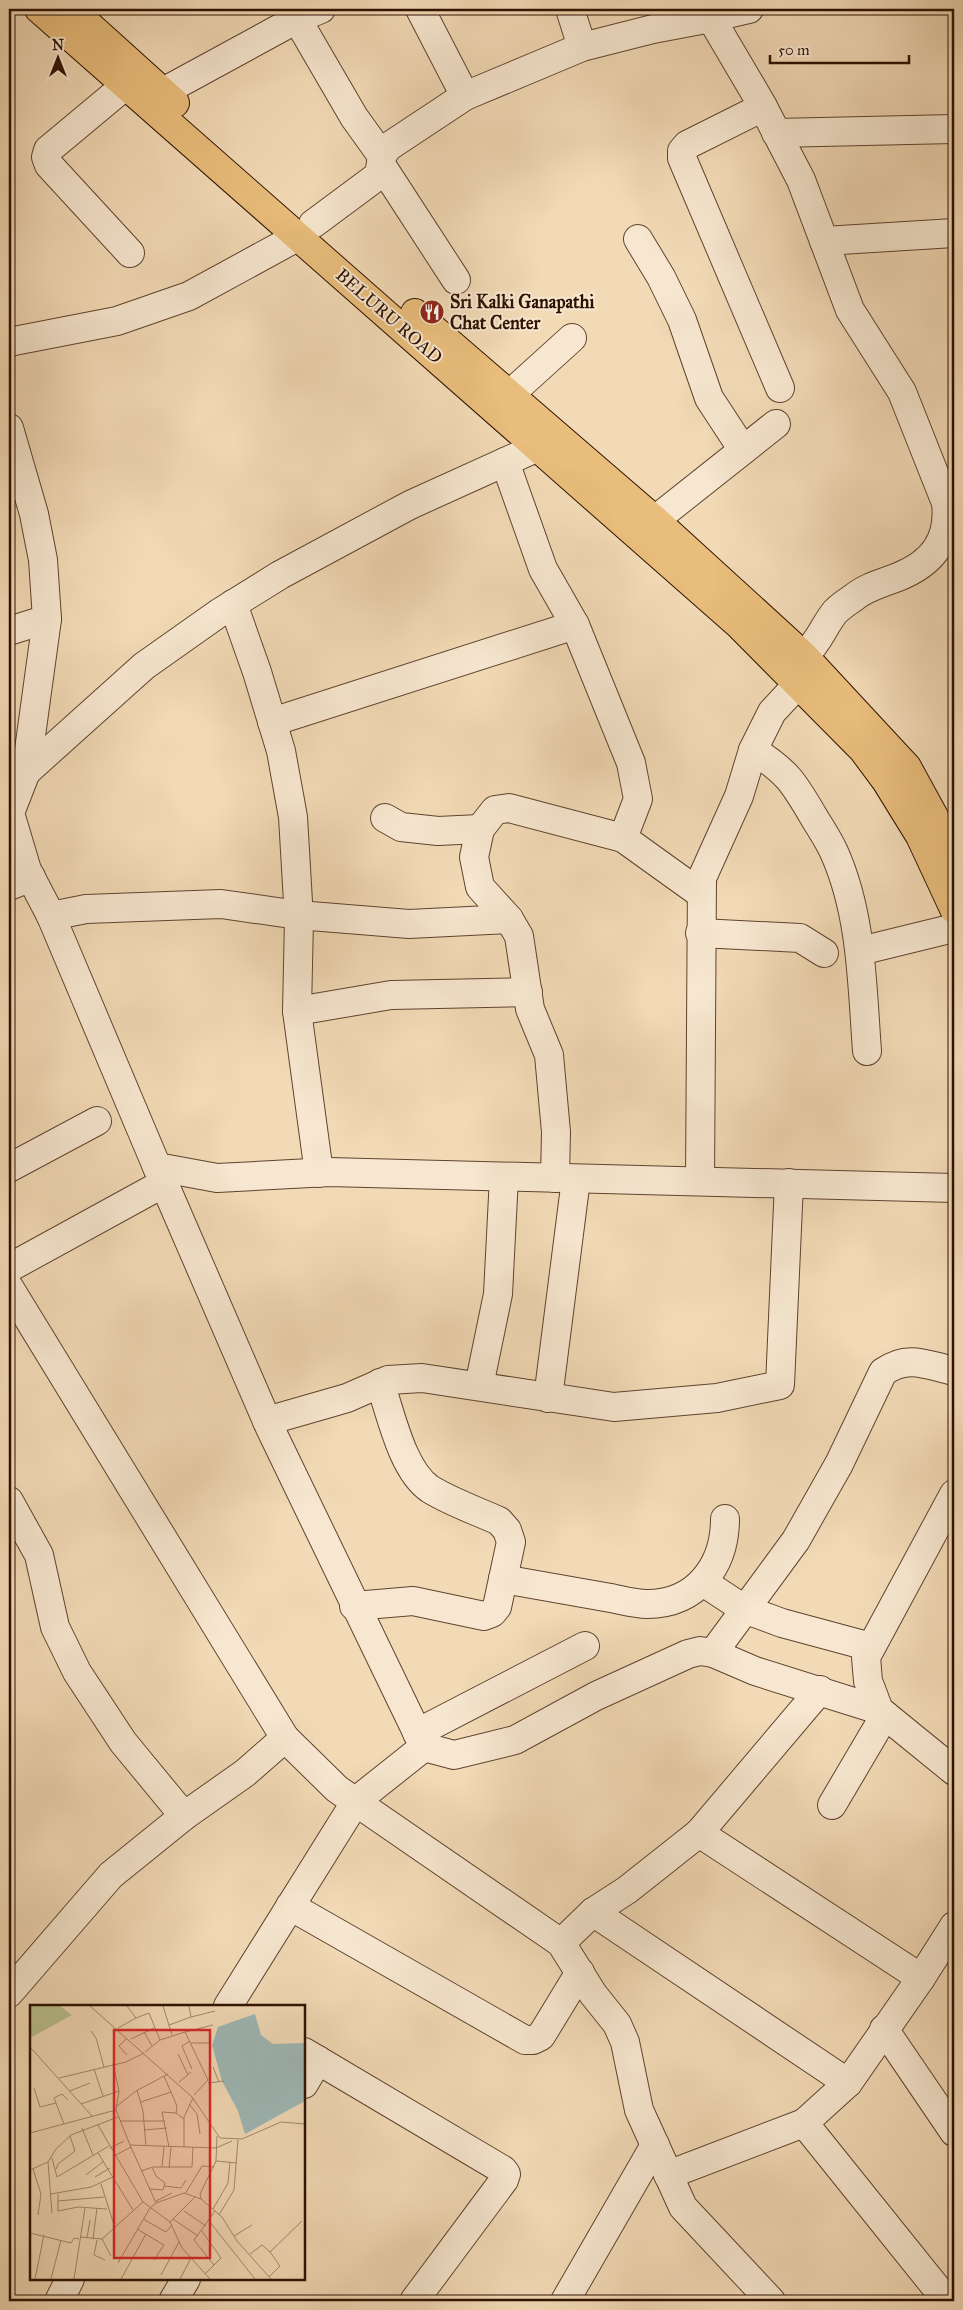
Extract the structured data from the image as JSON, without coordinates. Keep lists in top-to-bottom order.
{
  "streets": {
    "highway": ["BELURU ROAD"]
  },
  "places": {
    "restaurant": ["Sri Kalki Ganapathi Chat Center"]
  },
  "scale_bar": "50 m",
  "north": "top"
}
